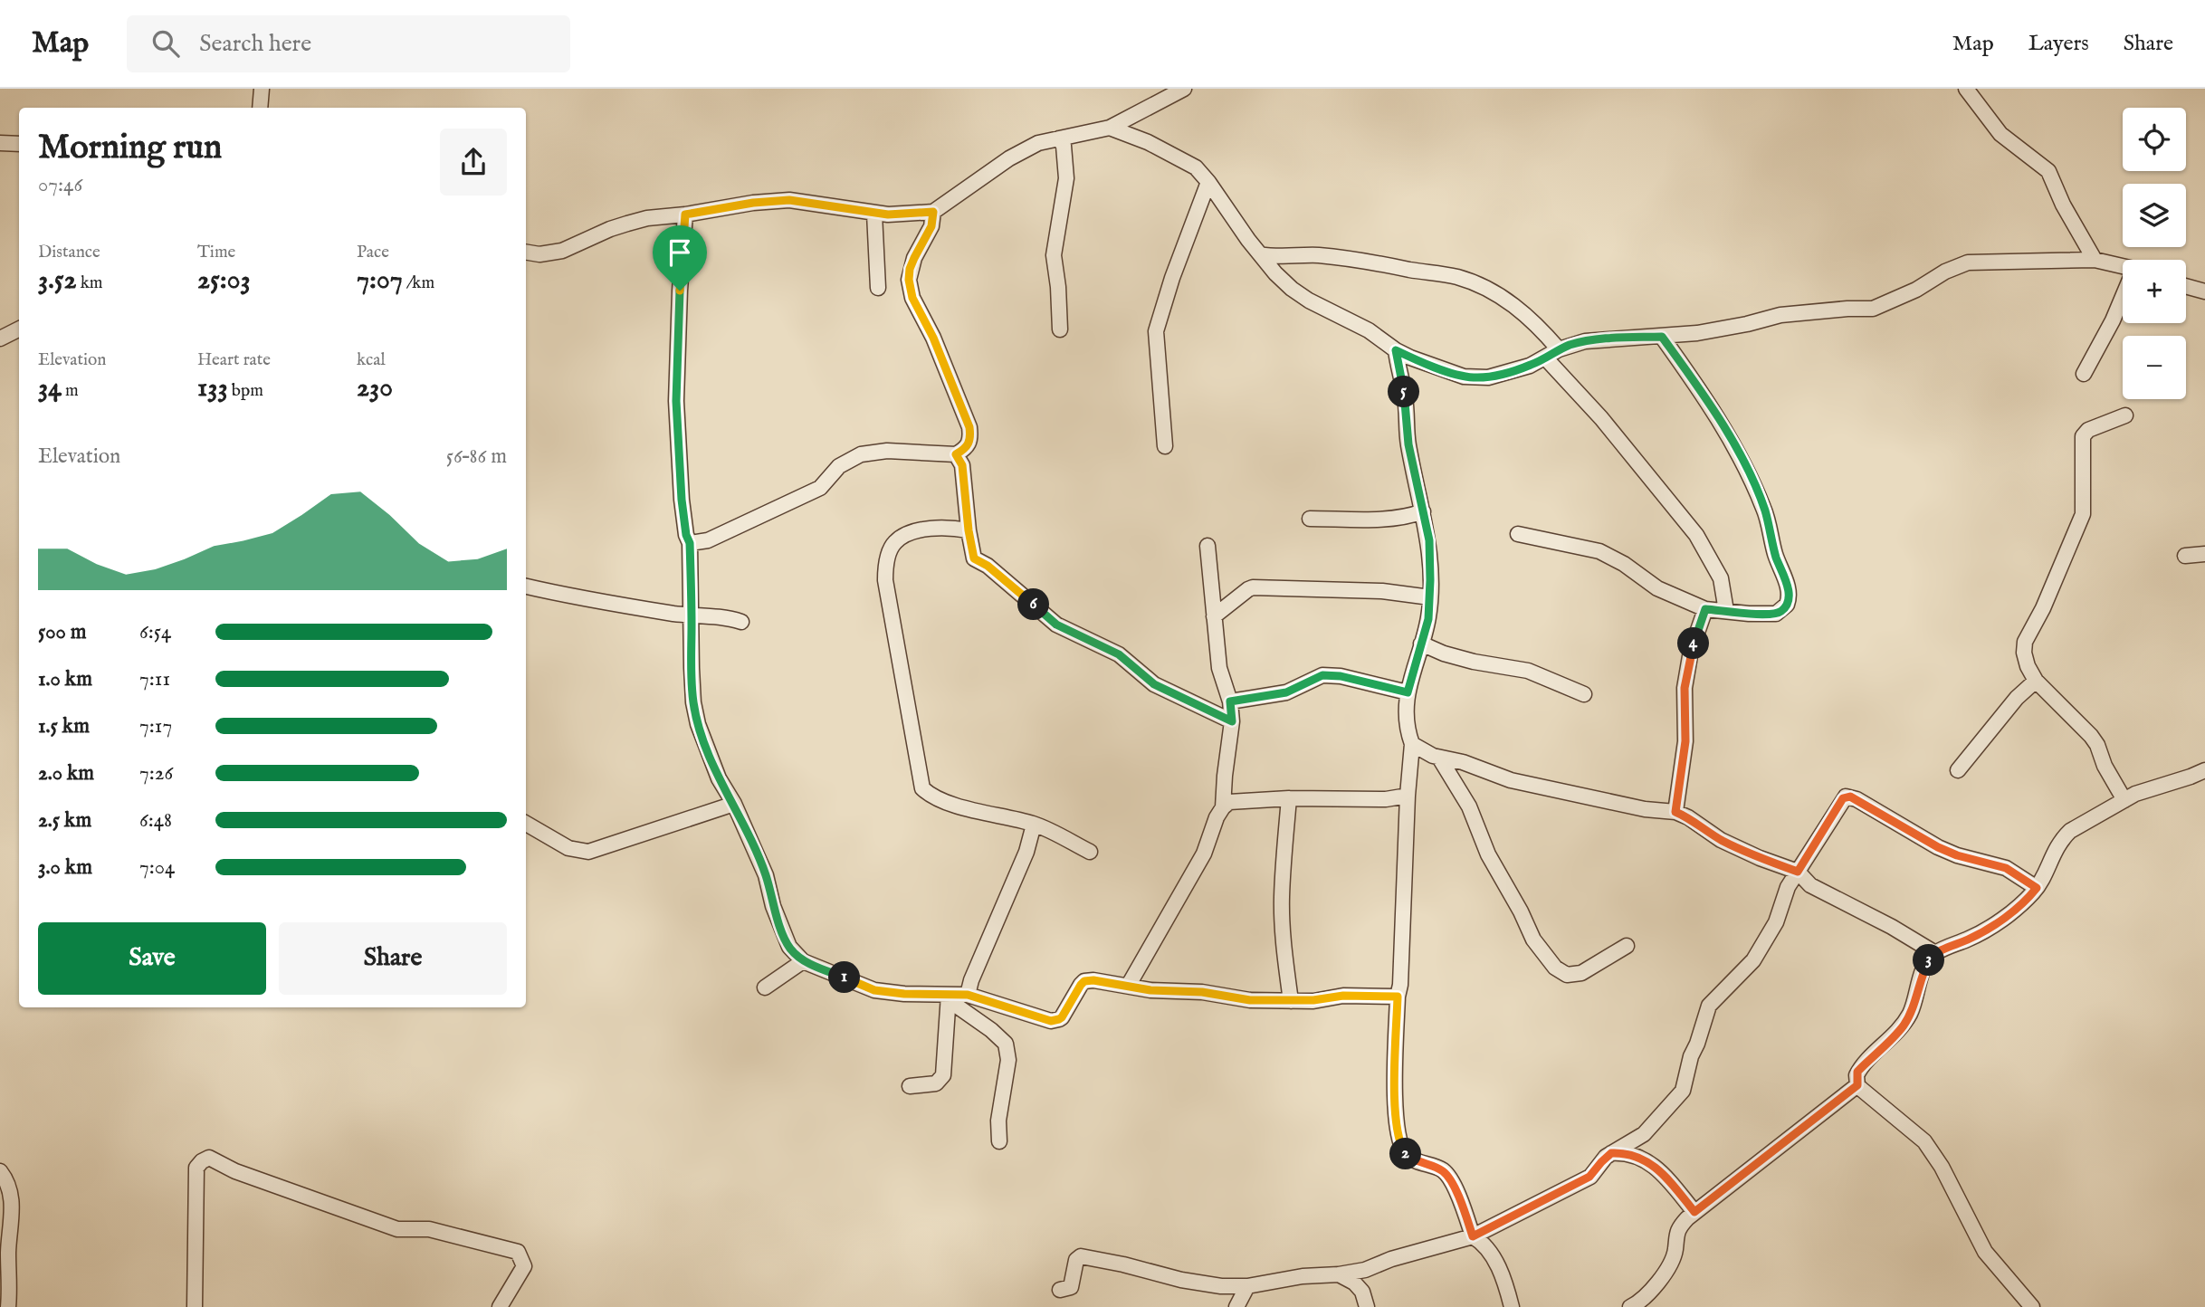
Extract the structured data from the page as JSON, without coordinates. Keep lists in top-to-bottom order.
{
  "page": {
    "header": "Map",
    "search": "Search here",
    "nav": ["Map", "Layers", "Share"],
    "map_buttons": ["+", "−"],
    "heading": ["Morning run", "07:46"],
    "stats": [
      ["Distance", "3.52 km"],
      ["Time", "25:03"],
      ["Pace", "7:07 /km"],
      ["Elevation", "34 m"],
      ["Heart rate", "133 bpm"],
      ["kcal", "230"]
    ],
    "pins": [
      "5",
      "6",
      "4",
      "3",
      "1",
      "2"
    ],
    "chart": ["Elevation", "56–86 m"],
    "list": [
      {
        "name": "500 m",
        "note": "6:54"
      },
      {
        "name": "1.0 km",
        "note": "7:11"
      },
      {
        "name": "1.5 km",
        "note": "7:17"
      },
      {
        "name": "2.0 km",
        "note": "7:26"
      },
      {
        "name": "2.5 km",
        "note": "6:48"
      },
      {
        "name": "3.0 km",
        "note": "7:04"
      }
    ],
    "buttons": ["Save", "Share"]
  }
}
